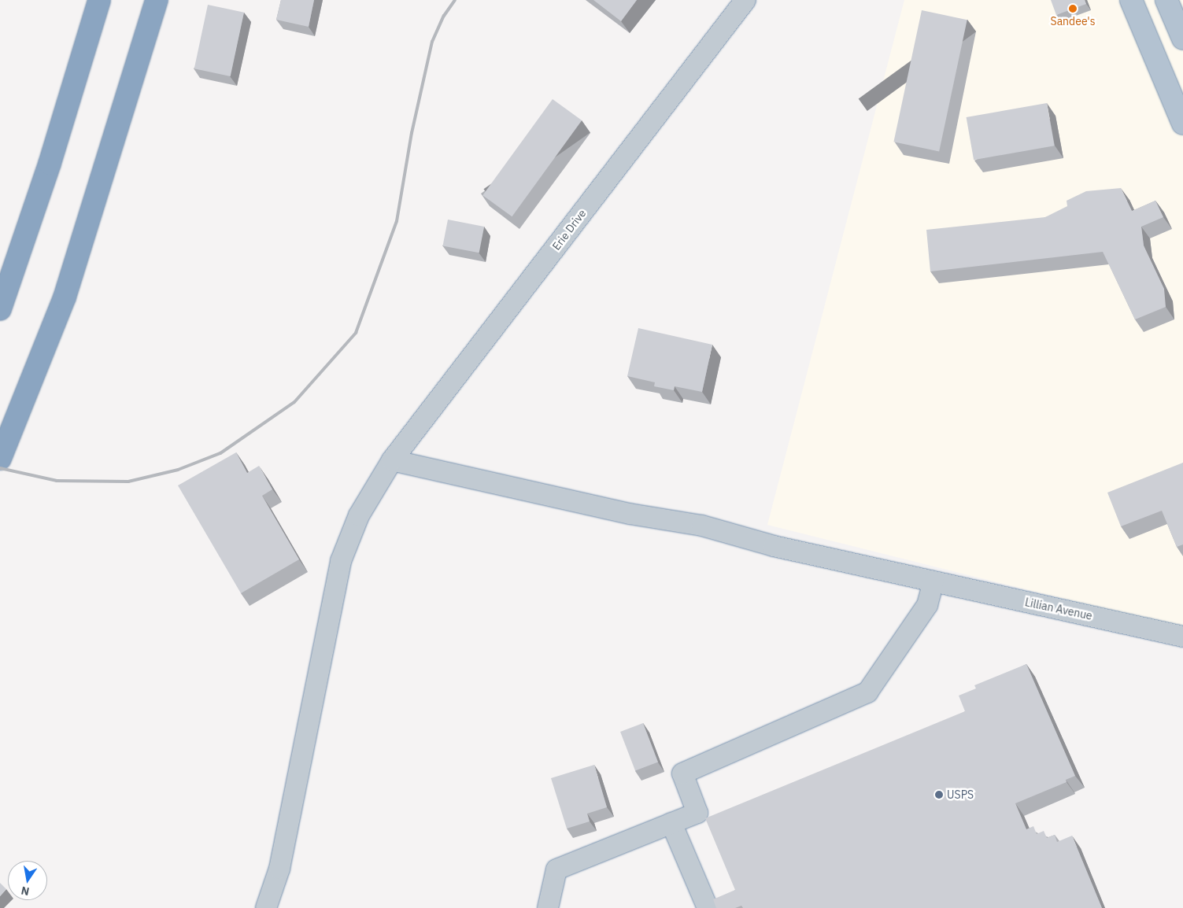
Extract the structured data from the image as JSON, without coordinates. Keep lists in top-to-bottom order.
{
  "streets": {
    "street": ["Erie Drive", "Lillian Avenue"]
  },
  "crossings": [
    ["Erie Drive", "Lillian Avenue"]
  ],
  "places": ["Sandee's", "USPS"],
  "north": "bottom"
}
